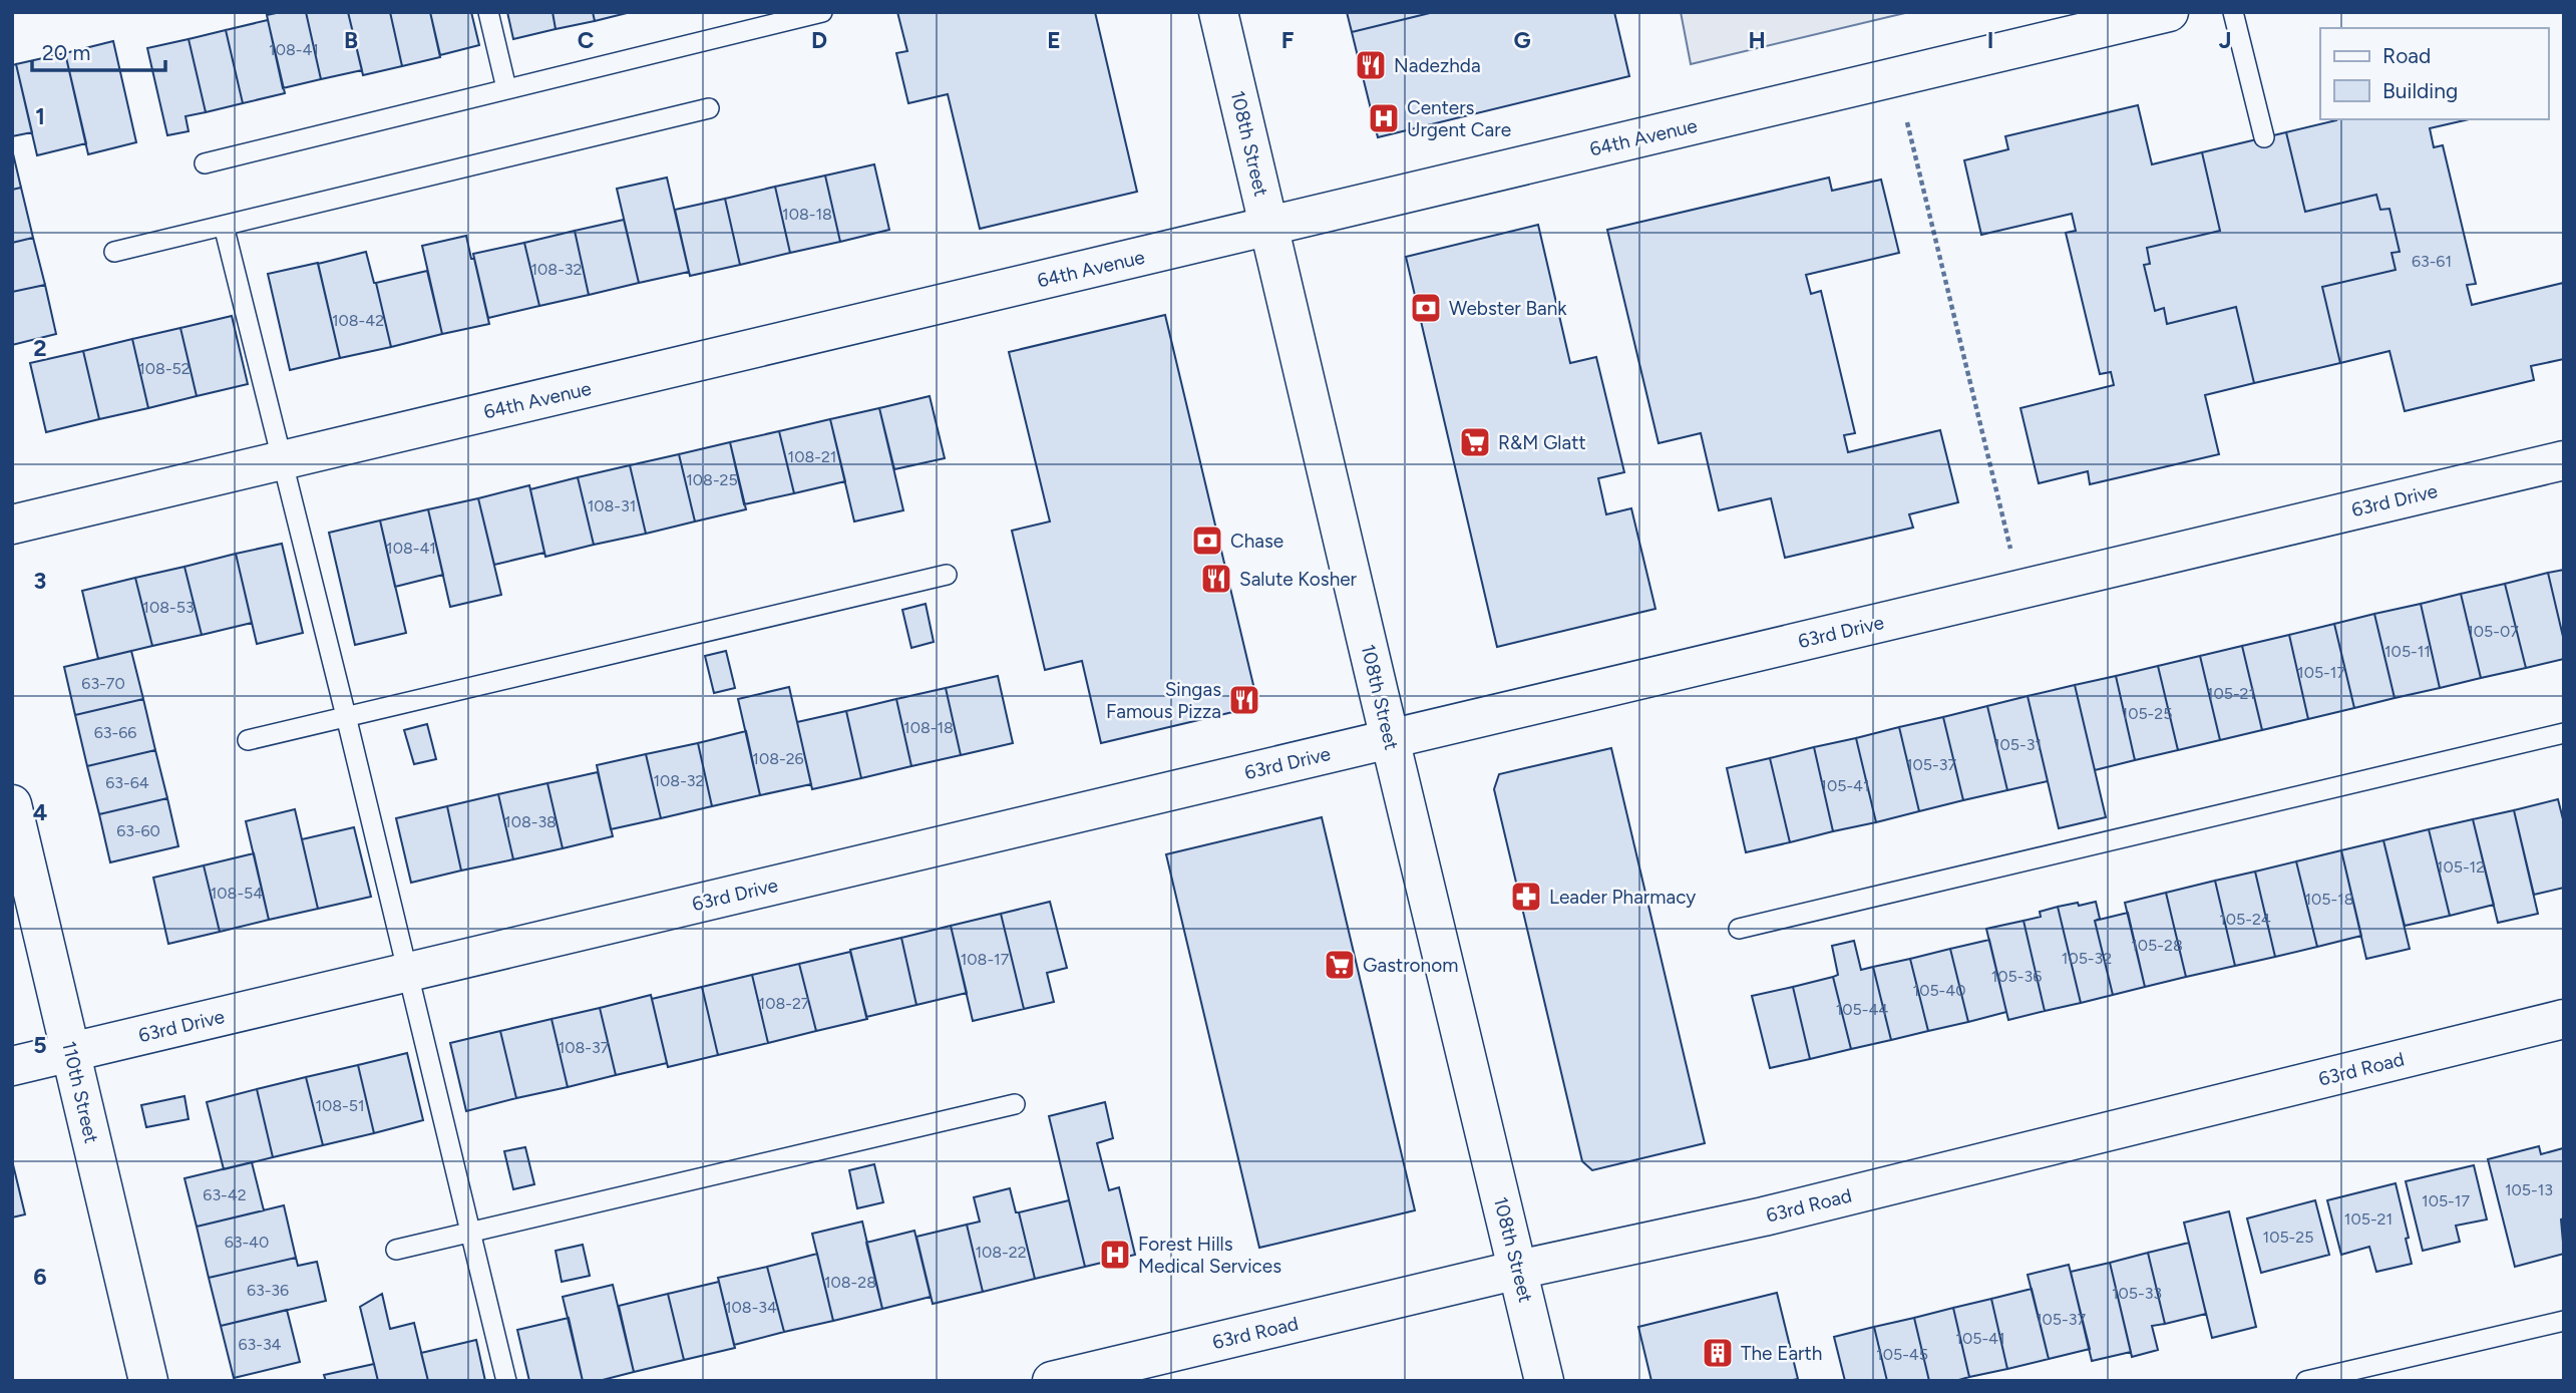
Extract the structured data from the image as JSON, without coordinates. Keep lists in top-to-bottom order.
{
  "streets": {
    "street": [
      "64th Avenue",
      "108th Street",
      "63rd Drive",
      "63rd Road",
      "110th Street"
    ]
  },
  "crossings": [
    ["64th Avenue", "108th Street"],
    ["108th Street", "63rd Drive"],
    ["108th Street", "63rd Road"],
    ["63rd Drive", "110th Street"]
  ],
  "places": {
    "restaurant": ["Nadezhda", "Salute Kosher", "Singas Famous Pizza"],
    "hospital": ["Centers Urgent Care", "Forest Hills Medical Services"],
    "bank": ["Webster Bank", "Chase"],
    "supermarket": ["R&M Glatt", "Gastronom"],
    "pharmacy": ["Leader Pharmacy"],
    "building": ["The Earth"]
  },
  "house_numbers": [
    "108-41",
    "108-18",
    "63-61",
    "108-32",
    "108-42",
    "108-52",
    "108-21",
    "108-25",
    "108-31",
    "108-41",
    "108-53",
    "105-07",
    "105-11",
    "105-17",
    "63-70",
    "105-21",
    "105-25",
    "108-18",
    "63-66",
    "105-31",
    "108-26",
    "105-37",
    "108-32",
    "63-64",
    "105-41",
    "108-38",
    "63-60",
    "105-12",
    "108-54",
    "105-18",
    "105-24",
    "105-28",
    "105-32",
    "108-17",
    "105-36",
    "105-40",
    "108-27",
    "105-44",
    "108-37",
    "108-51",
    "105-13",
    "63-42",
    "105-17",
    "105-21",
    "105-25",
    "63-40",
    "108-22",
    "108-28",
    "63-36",
    "105-33",
    "108-34",
    "105-37",
    "105-41",
    "63-34",
    "105-45"
  ],
  "legend": ["Road", "Building"],
  "scale_bar": "20 m",
  "grid": {
    "columns": [
      "B",
      "C",
      "D",
      "E",
      "F",
      "G",
      "H",
      "I",
      "J"
    ],
    "rows": [
      "1",
      "2",
      "3",
      "4",
      "5",
      "6"
    ]
  }
}
